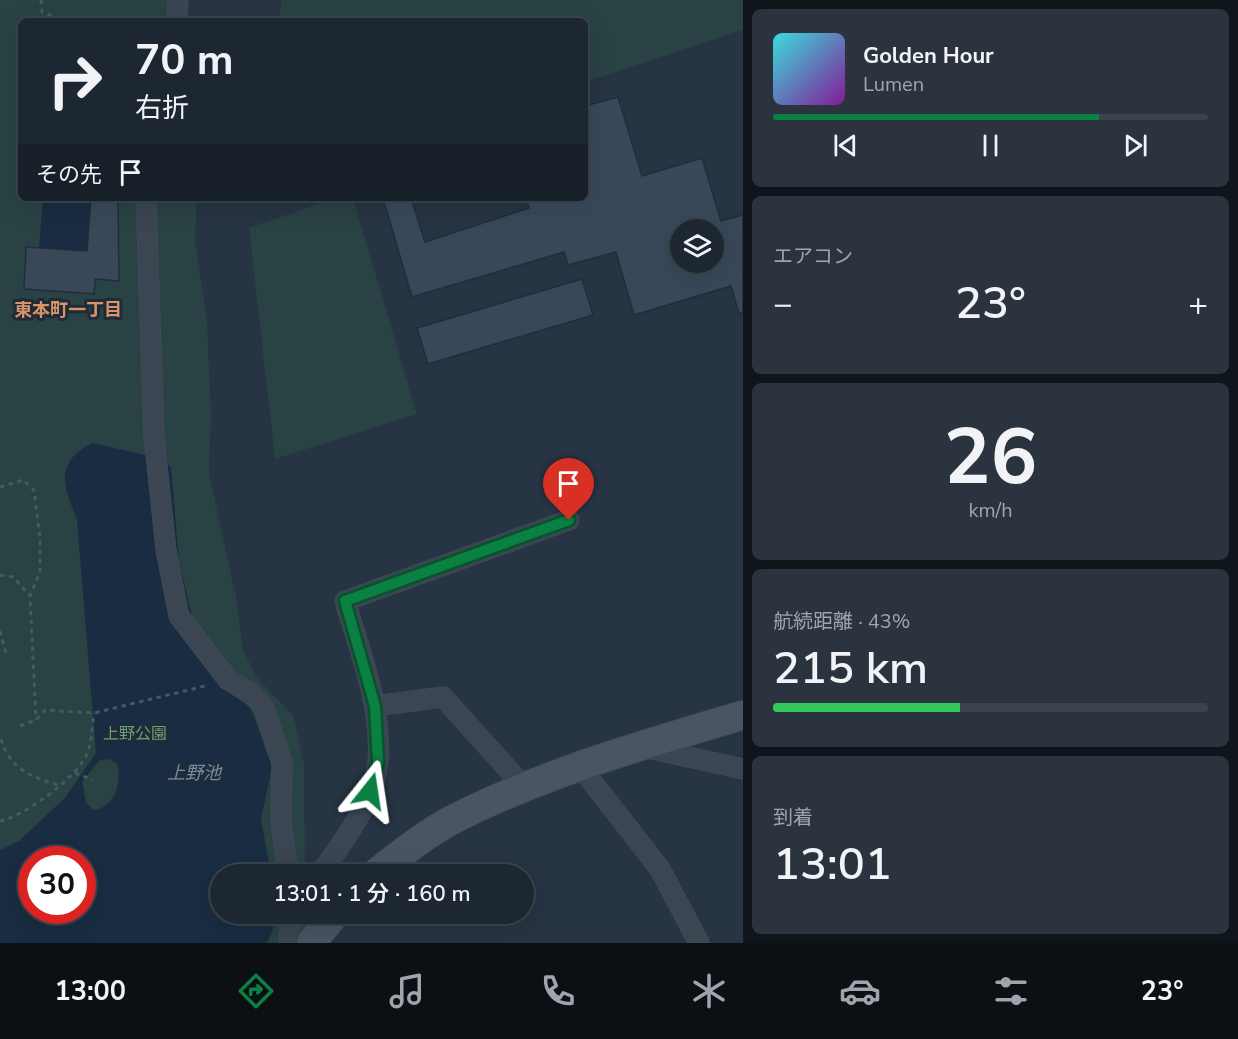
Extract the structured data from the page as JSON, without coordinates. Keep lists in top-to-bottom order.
{
  "districts": ["東本町一丁目"],
  "water": ["上野池"],
  "parks": ["上野公園"],
  "page": {
    "turn": ["70 m", "右折"],
    "song": ["Golden Hour", "Lumen"],
    "then": "その先",
    "tile": [
      "エアコン",
      ["26", "km/h"],
      ["航続距離 · 43%", "215 km"],
      ["到着", "13:01"]
    ],
    "heat": ["−", "23°", "+"],
    "limit": "30",
    "trip": "13:01 · 1 分 · 160 m",
    "tabs": ["13:00", "23°"]
  }
}
